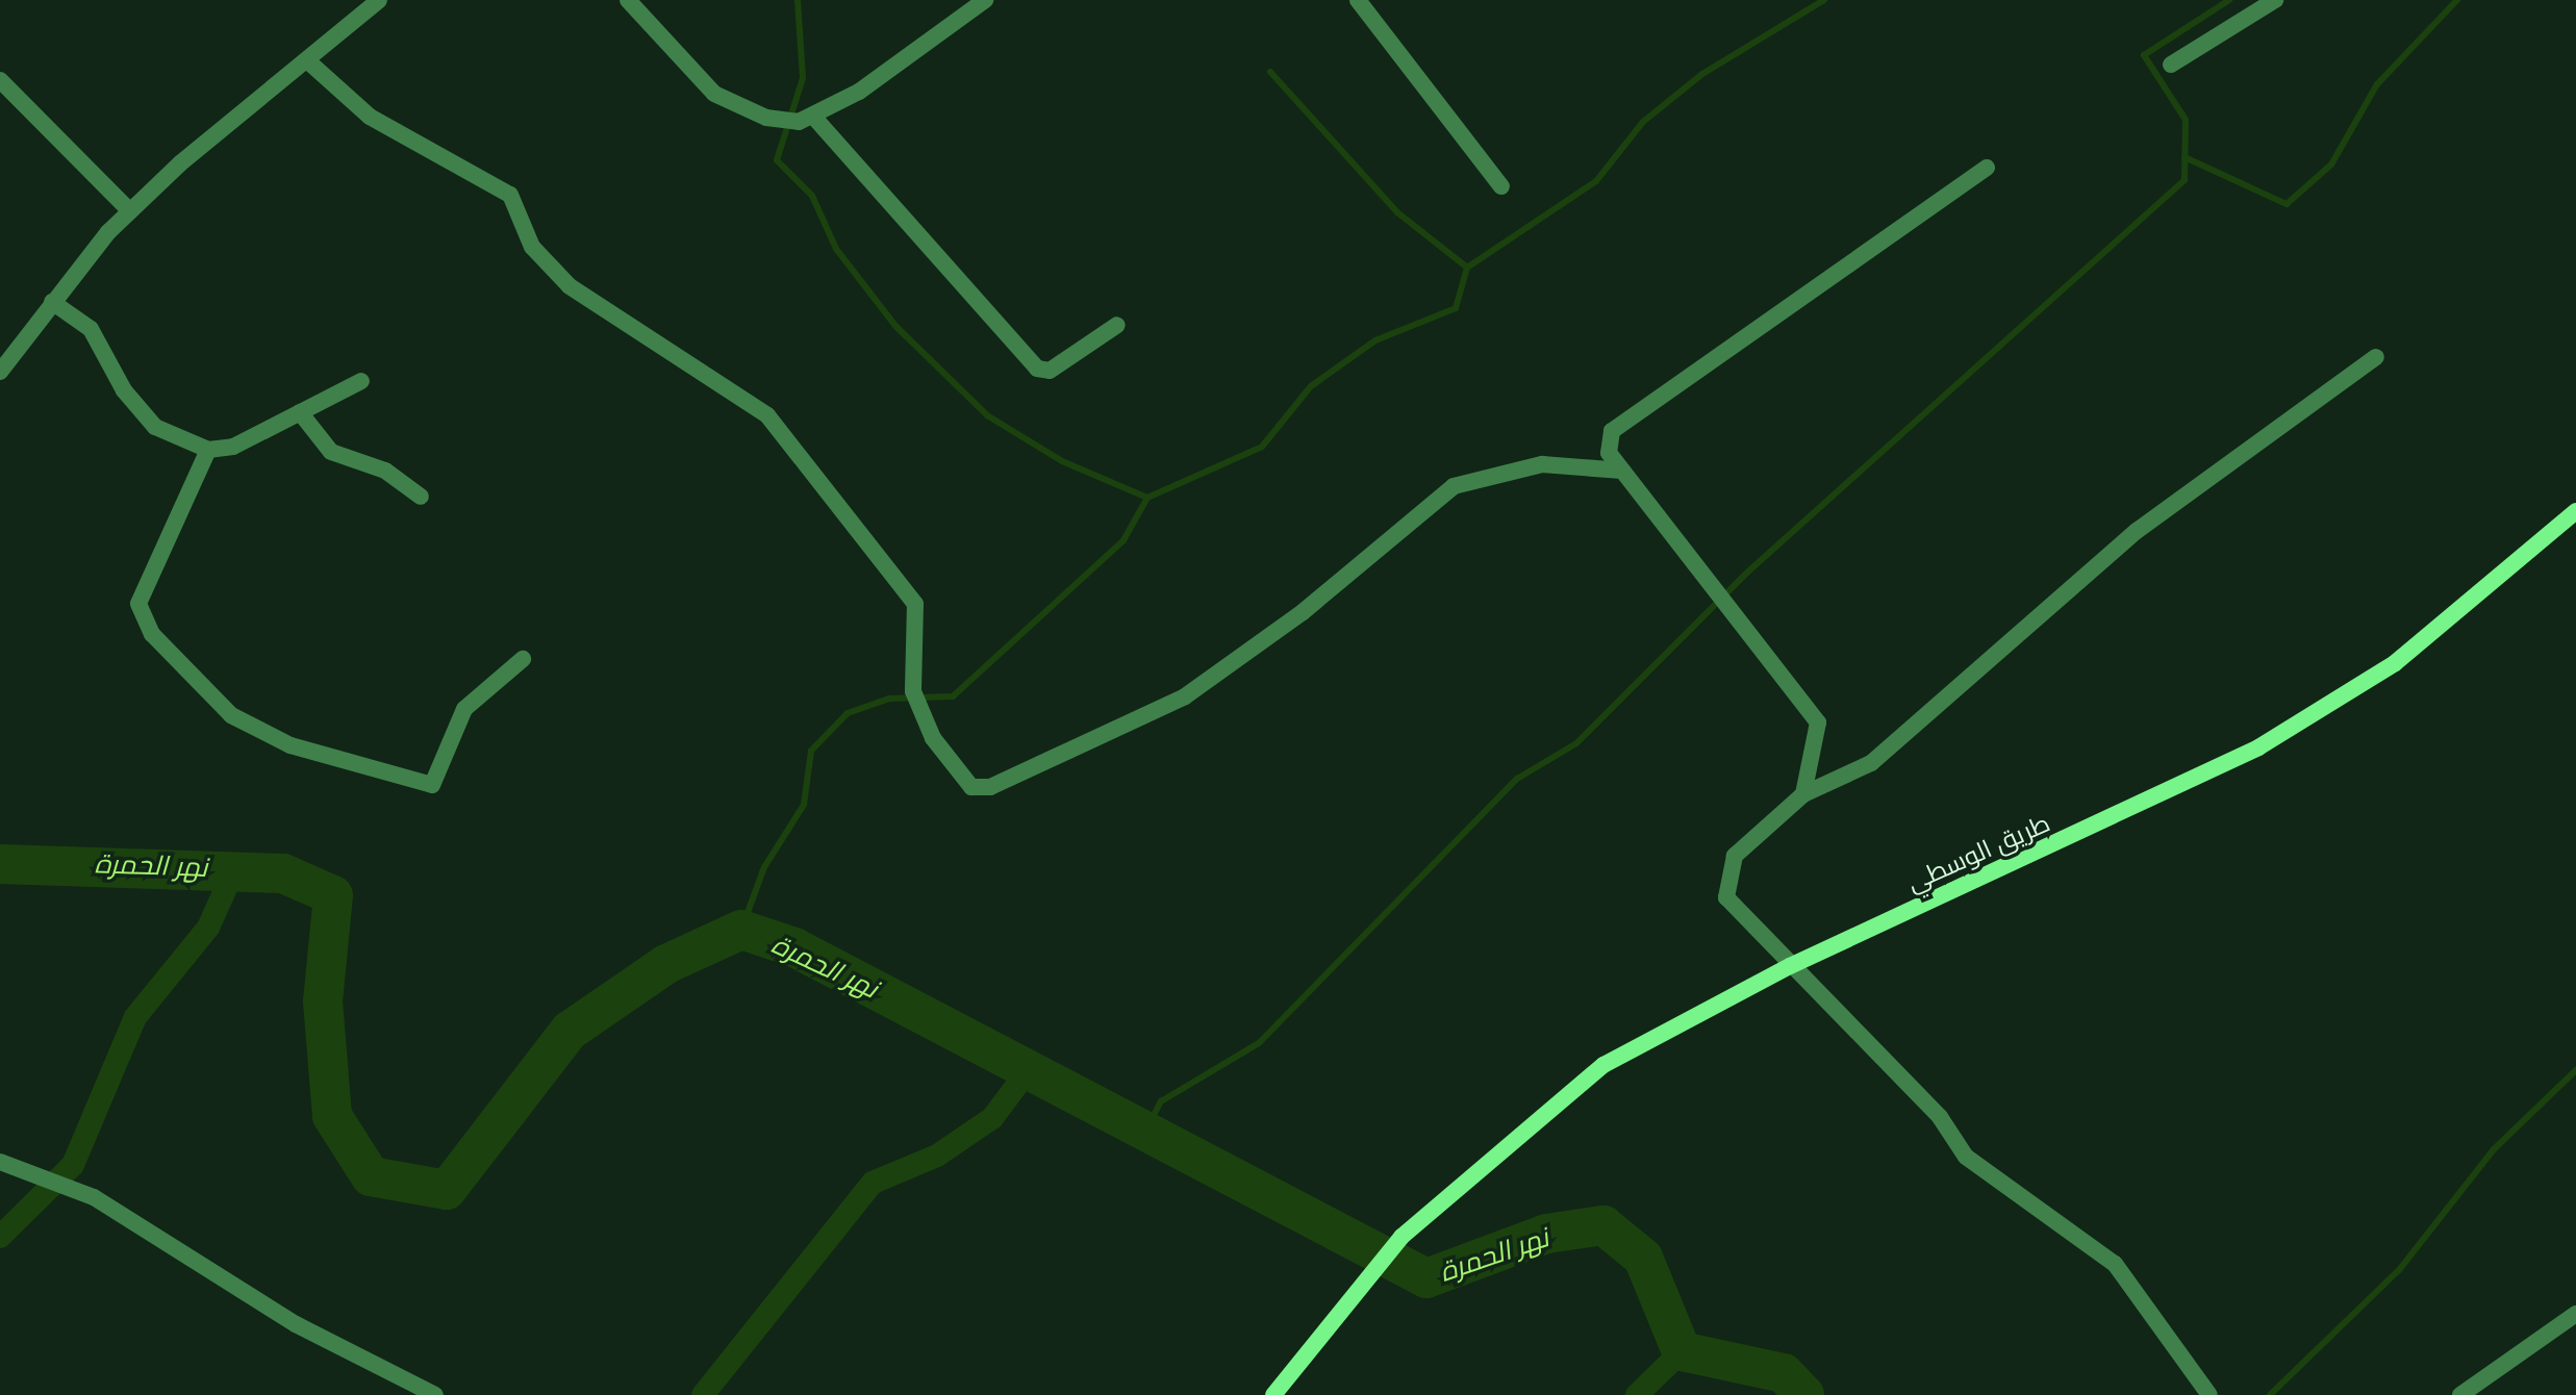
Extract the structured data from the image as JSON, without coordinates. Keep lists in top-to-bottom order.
{
  "streets": {
    "main road": ["طريق الوسطي"]
  },
  "water": ["نهر الحمرة"]
}
